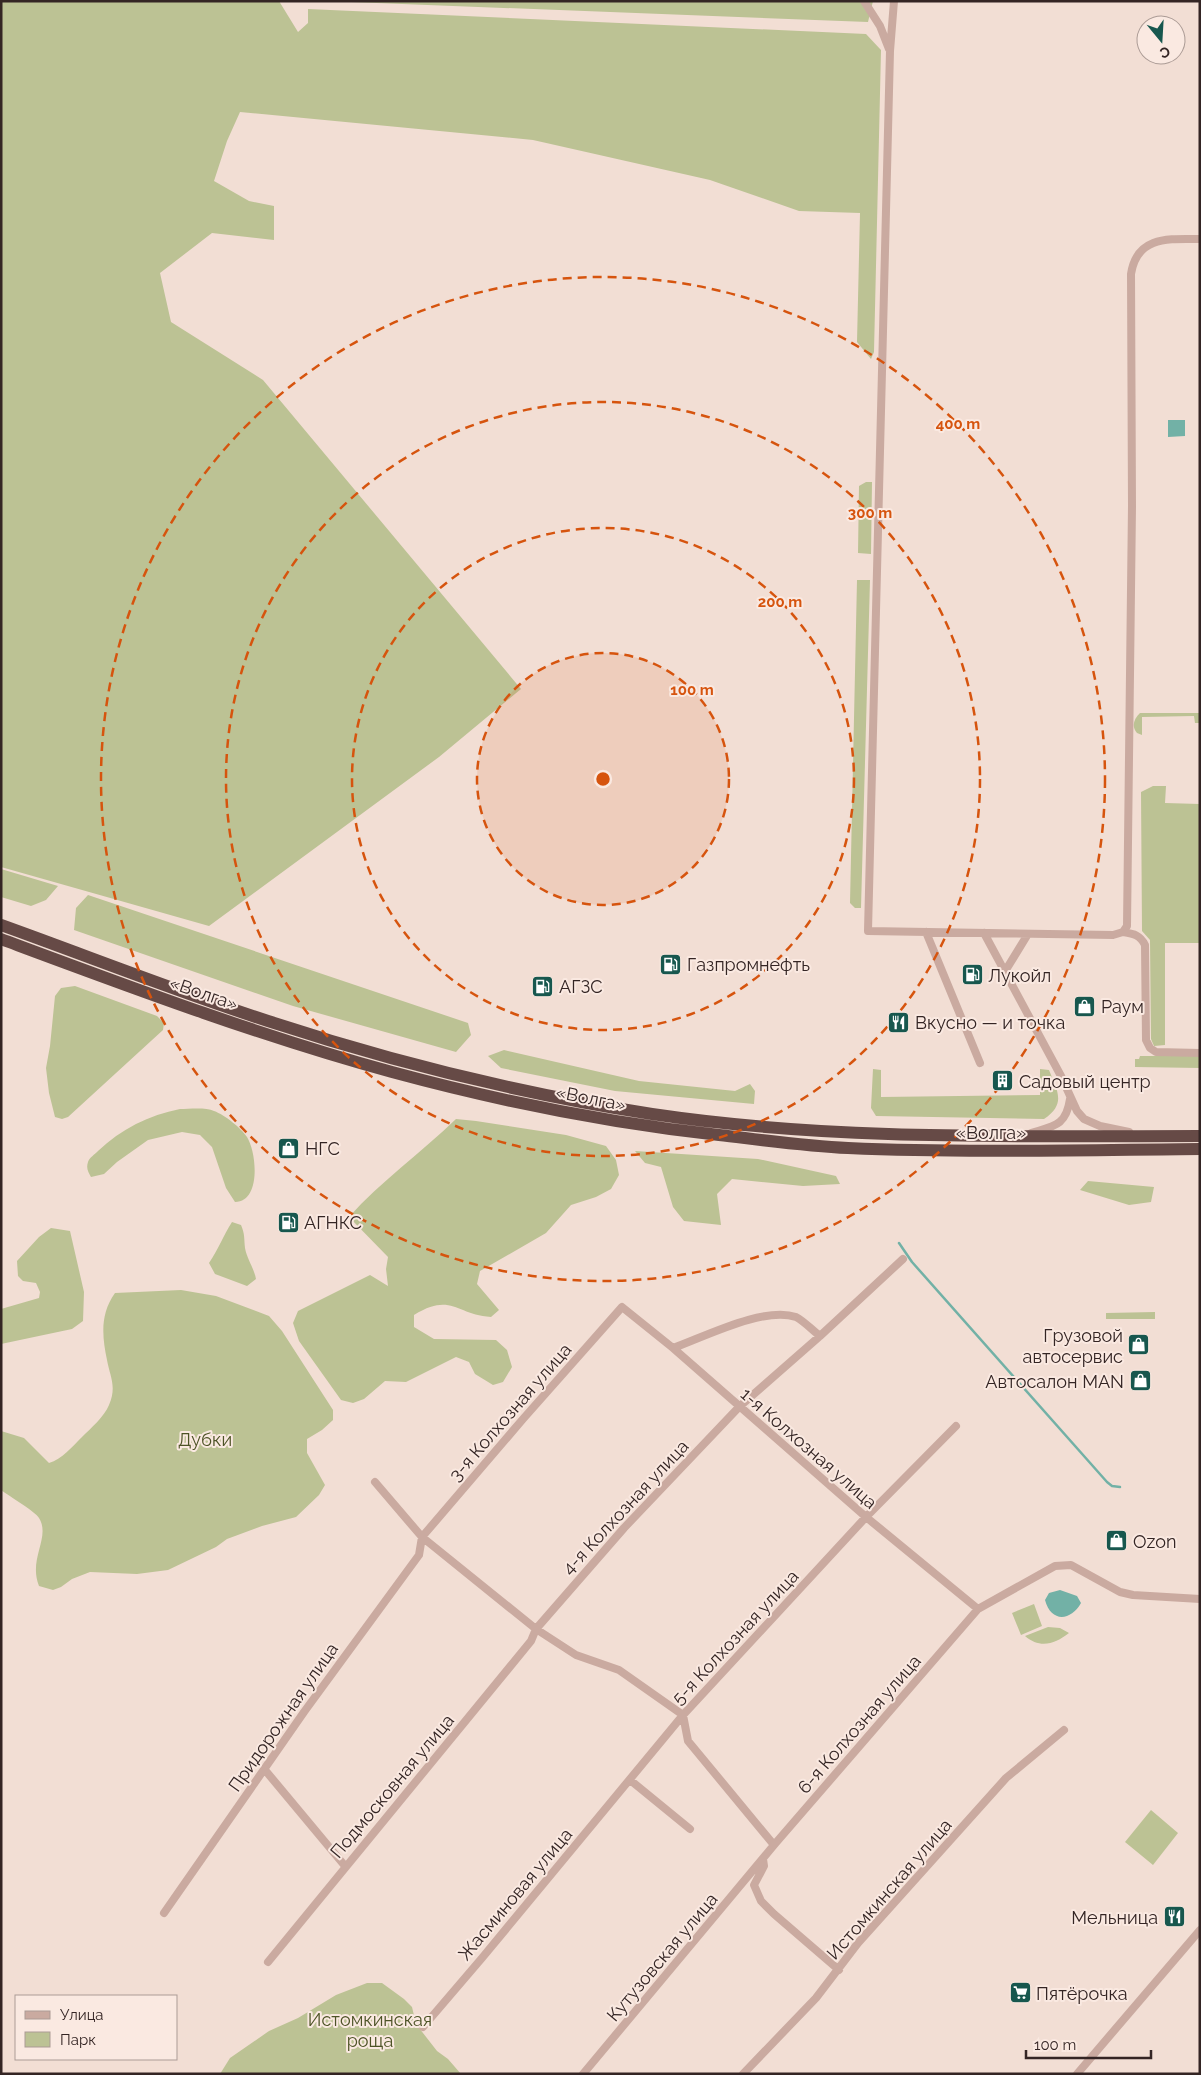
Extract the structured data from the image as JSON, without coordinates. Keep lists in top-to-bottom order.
{
  "streets": {
    "highway": ["«Волга»"],
    "street": [
      "3-я Колхозная улица",
      "1-я Колхозная улица",
      "4-я Колхозная улица",
      "5-я Колхозная улица",
      "Придорожная улица",
      "6-я Колхозная улица",
      "Подмосковная улица",
      "Истомкинская улица",
      "Жасминовая улица",
      "Кутузовская улица"
    ]
  },
  "crossings": [
    ["3-я Колхозная улица", "1-я Колхозная улица"],
    ["3-я Колхозная улица", "Придорожная улица"],
    ["1-я Колхозная улица", "4-я Колхозная улица"],
    ["1-я Колхозная улица", "5-я Колхозная улица"],
    ["1-я Колхозная улица", "6-я Колхозная улица"],
    ["4-я Колхозная улица", "Подмосковная улица"],
    ["5-я Колхозная улица", "Жасминовая улица"],
    ["6-я Колхозная улица", "Кутузовская улица"]
  ],
  "parks": ["Дубки", "Истомкинская роща"],
  "places": {
    "fuel station": [
      "Газпромнефть",
      "Лукойл",
      "АГЗС",
      "АГНКС"
    ],
    "shop": [
      "Раум",
      "НГС",
      "Грузовой автосервис",
      "Автосалон MAN",
      "Ozon"
    ],
    "restaurant": ["Вкусно — и точка", "Мельница"],
    "building": ["Садовый центр"],
    "supermarket": ["Пятёрочка"]
  },
  "legend": ["Улица", "Парк"],
  "scale_bar": "100 m",
  "north": "bottom",
  "rings": [
    "400 m",
    "300 m",
    "200 m",
    "100 m"
  ]
}
